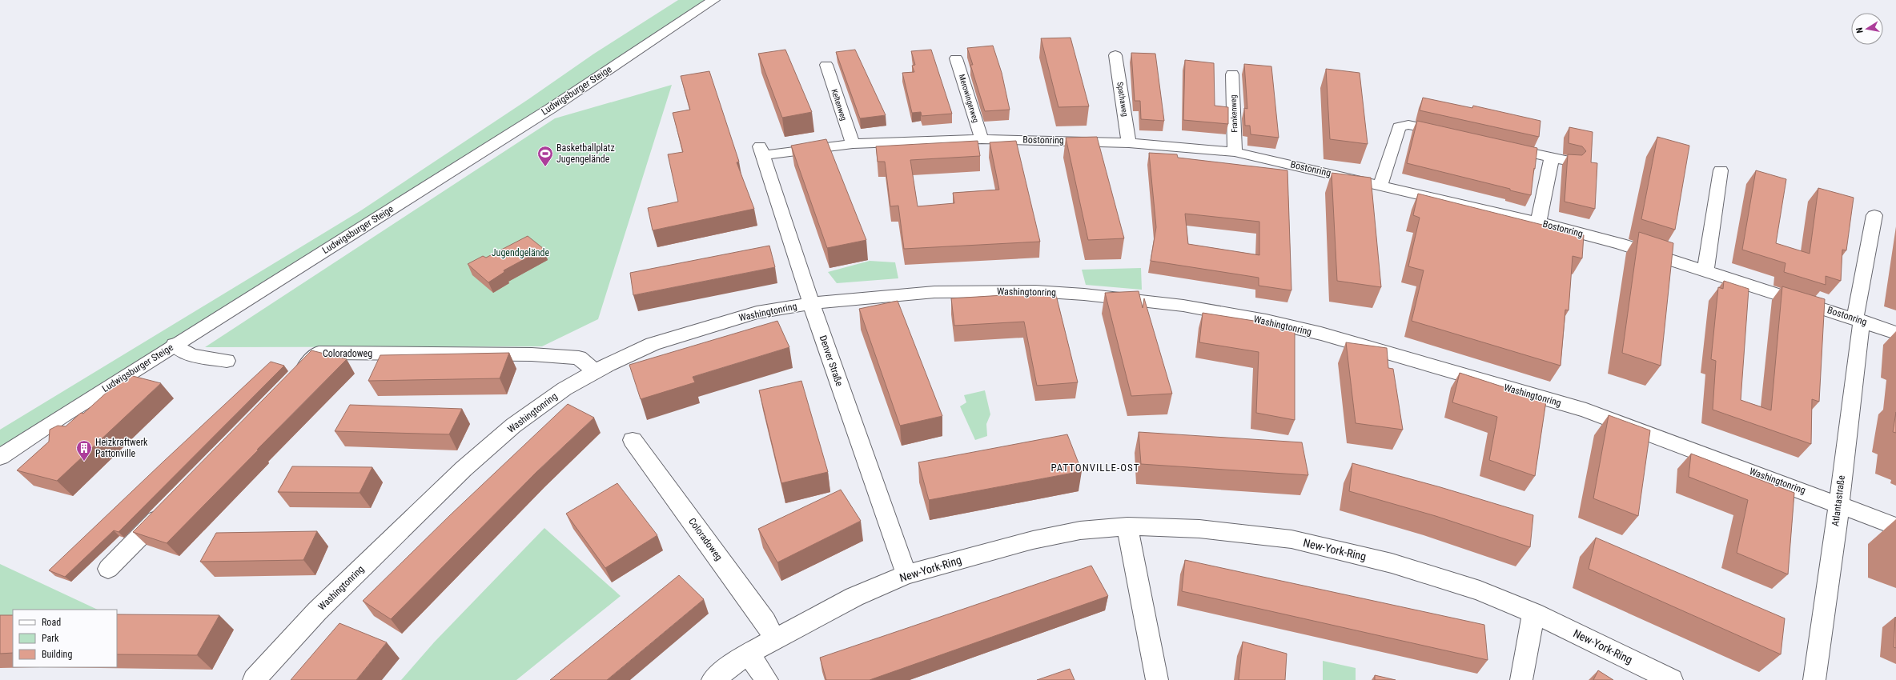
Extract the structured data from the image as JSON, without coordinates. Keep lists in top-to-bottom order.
{
  "streets": {
    "street": [
      "Ludwigsburger Steige",
      "Merowingerweg",
      "Spathaweg",
      "Keltenweg",
      "Frankenweg",
      "Bostonring",
      "Washingtonring",
      "Coloradoweg",
      "Denver Straße",
      "Atlantastraße",
      "New-York-Ring"
    ]
  },
  "crossings": [
    ["Merowingerweg", "Bostonring"],
    ["Spathaweg", "Bostonring"],
    ["Keltenweg", "Bostonring"],
    ["Frankenweg", "Bostonring"],
    ["Bostonring", "Denver Straße"],
    ["Bostonring", "Atlantastraße"],
    ["Washingtonring", "Coloradoweg"],
    ["Washingtonring", "Denver Straße"],
    ["Washingtonring", "Atlantastraße"],
    ["Coloradoweg", "New-York-Ring"],
    ["Denver Straße", "New-York-Ring"]
  ],
  "districts": ["PATTONVILLE-OST"],
  "parks": ["Jugendgelände"],
  "places": {
    "sports": ["Basketballplatz Jugengelände"],
    "building": ["Heizkraftwerk Pattonville"]
  },
  "legend": ["Road", "Park", "Building"],
  "north": "left"
}
